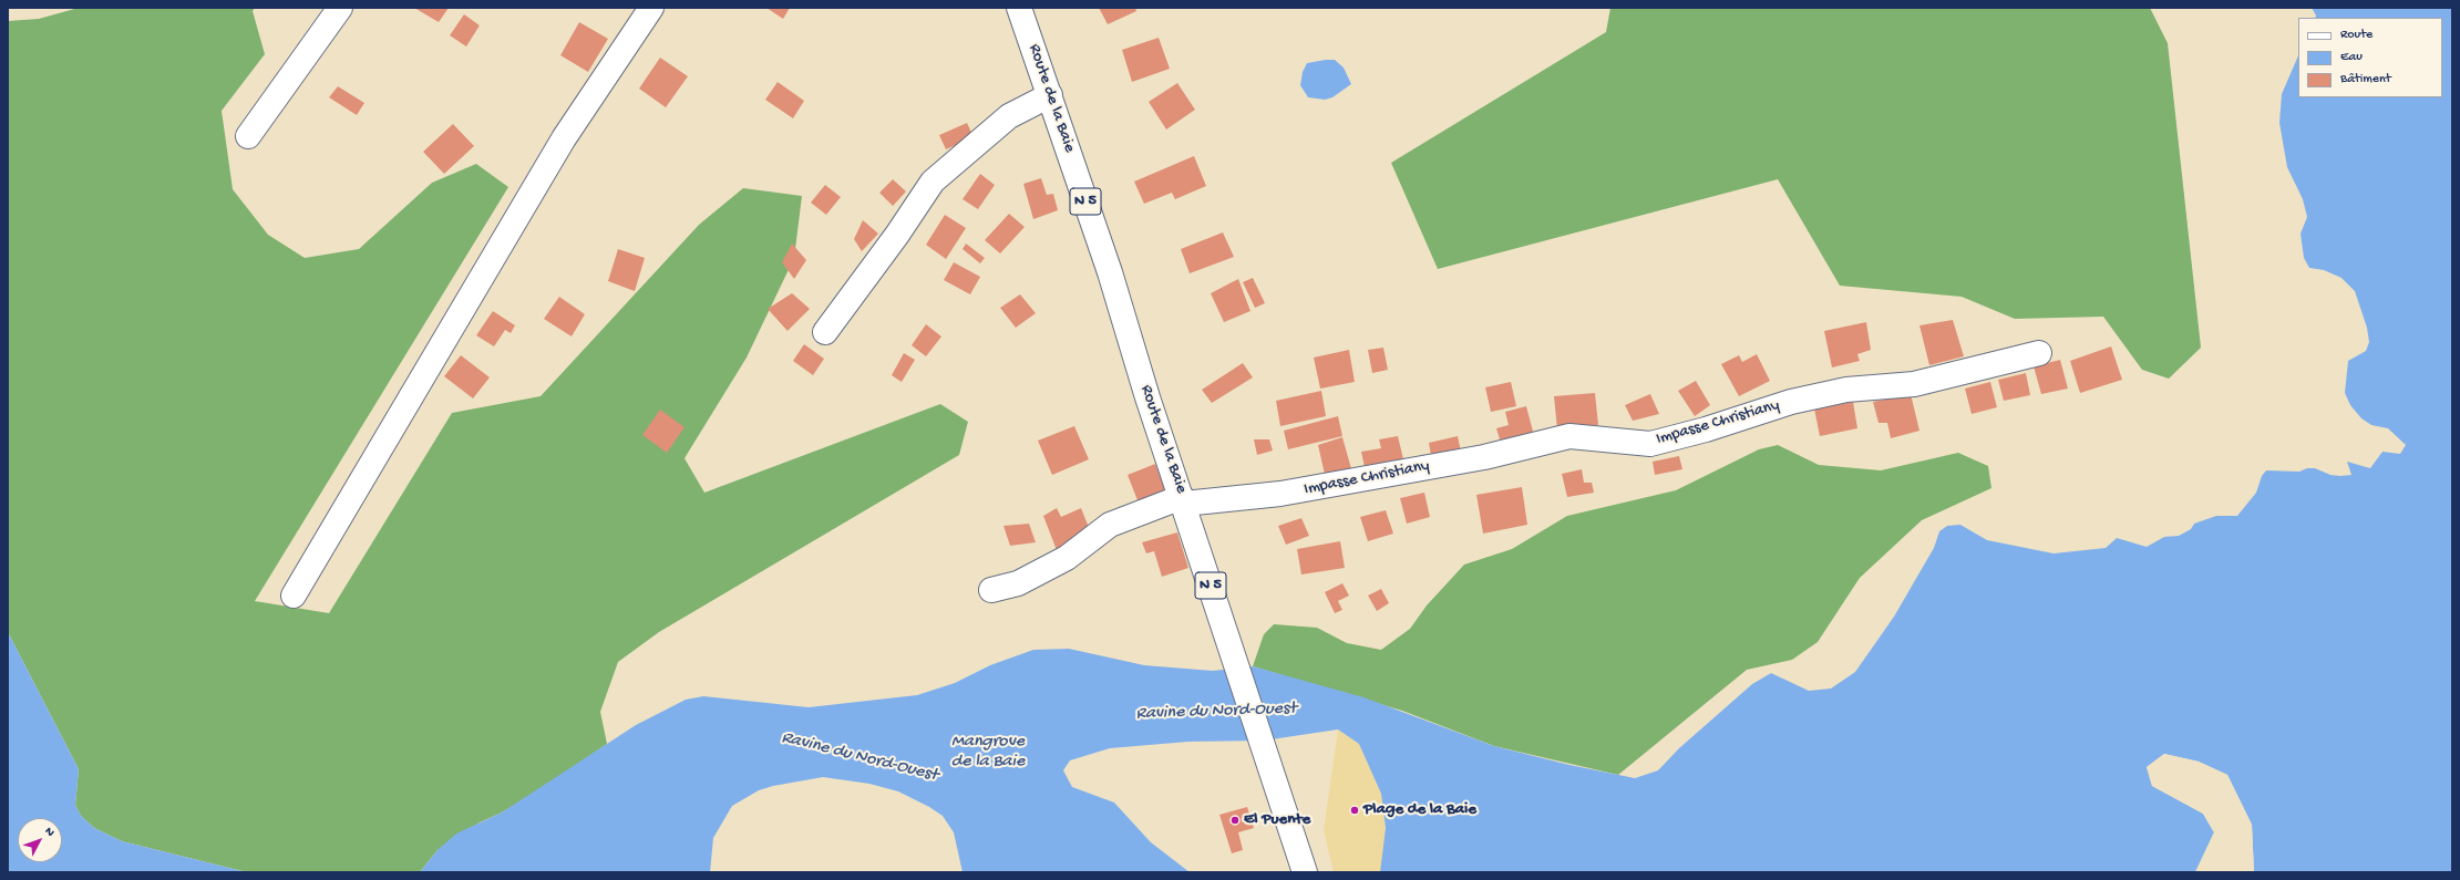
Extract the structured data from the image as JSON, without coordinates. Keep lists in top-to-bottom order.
{
  "streets": {
    "street": ["Route de la Baie", "N 5", "Impasse Christiany"]
  },
  "crossings": [
    ["Route de la Baie", "Impasse Christiany"]
  ],
  "water": ["Ravine du Nord-Ouest", "Mangrove de la Baie"],
  "places": ["Plage de la Baie", "El Puente"],
  "legend": ["Route", "Eau", "Bâtiment"],
  "north": "top right"
}
